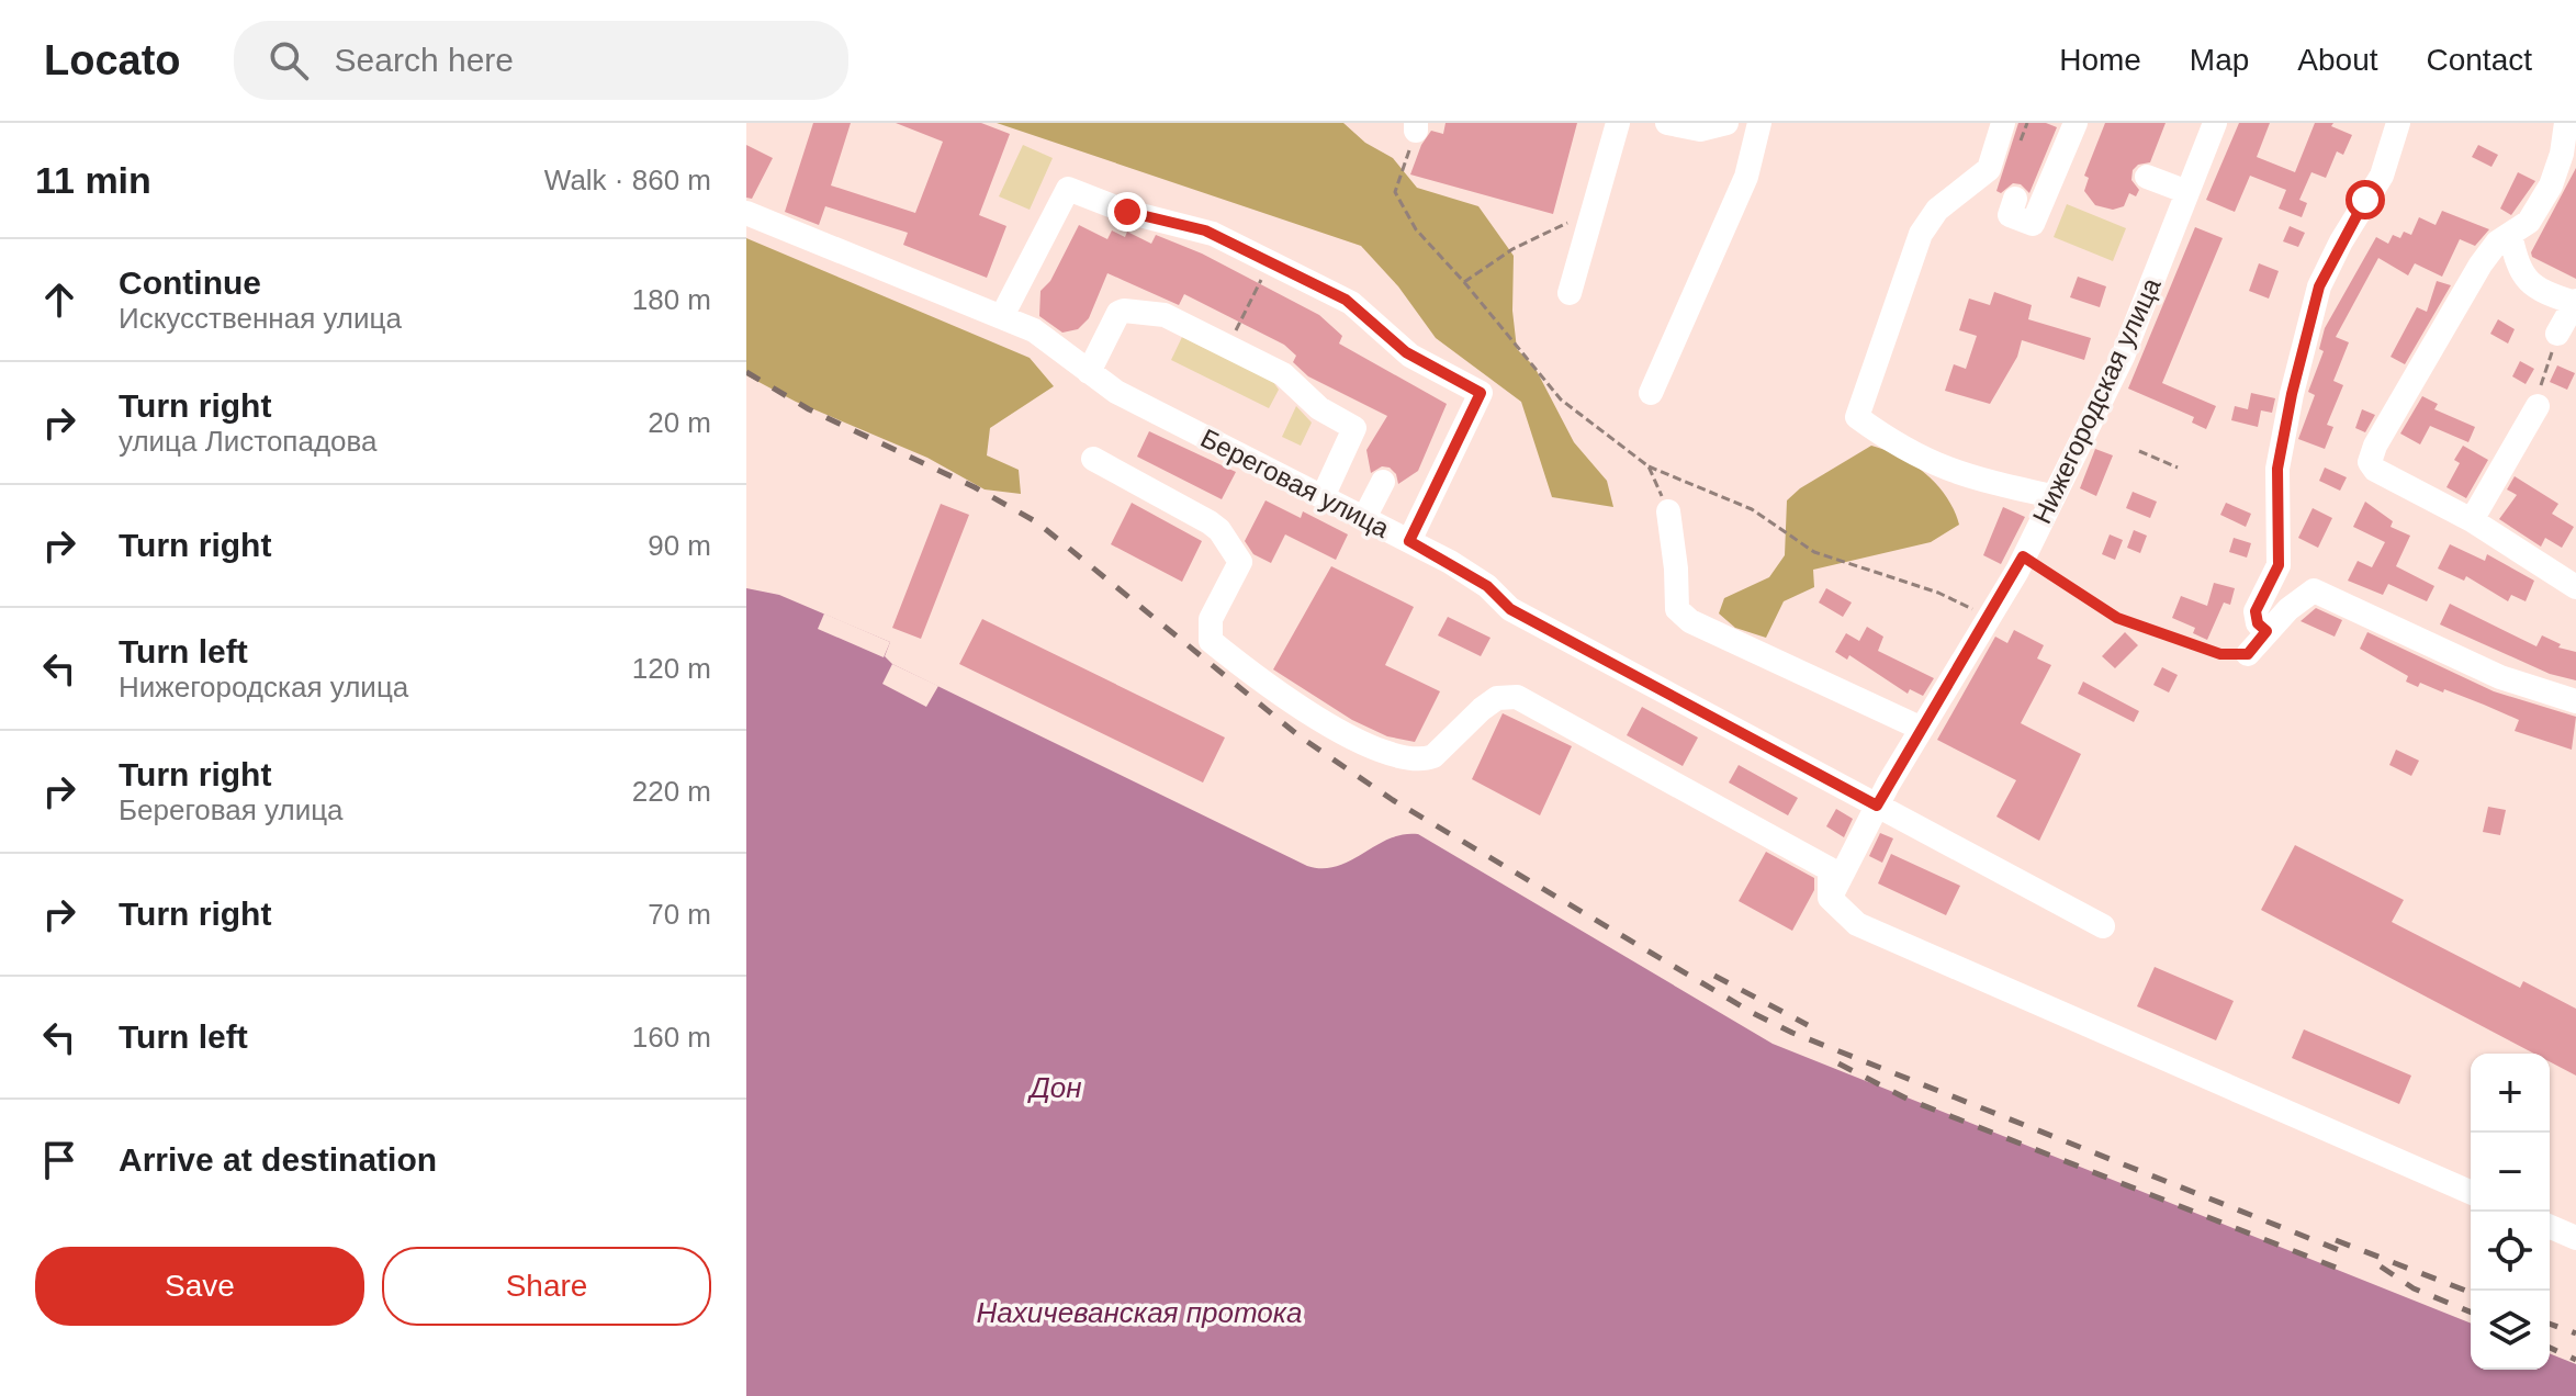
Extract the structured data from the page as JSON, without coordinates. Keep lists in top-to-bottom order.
{
  "streets": {
    "street": ["Нижегородская улица", "Береговая улица"]
  },
  "crossings": [
    ["Нижегородская улица", "Береговая улица"]
  ],
  "water": ["Дон", "Нахичеванская протока"],
  "page": {
    "header": "Locato",
    "search": "Search here",
    "nav": [
      "Home",
      "Map",
      "About",
      "Contact"
    ],
    "heading": ["11 min", "Walk · 860 m"],
    "list": [
      ["Continue", "Искусственная улица", "180 m"],
      ["Turn right", "улица Листопадова", "20 m"],
      ["Turn right", "90 m"],
      ["Turn left", "Нижегородская улица", "120 m"],
      ["Turn right", "Береговая улица", "220 m"],
      ["Turn right", "70 m"],
      ["Turn left", "160 m"],
      "Arrive at destination"
    ],
    "map_buttons": ["+", "−"],
    "buttons": ["Save", "Share"]
  }
}
